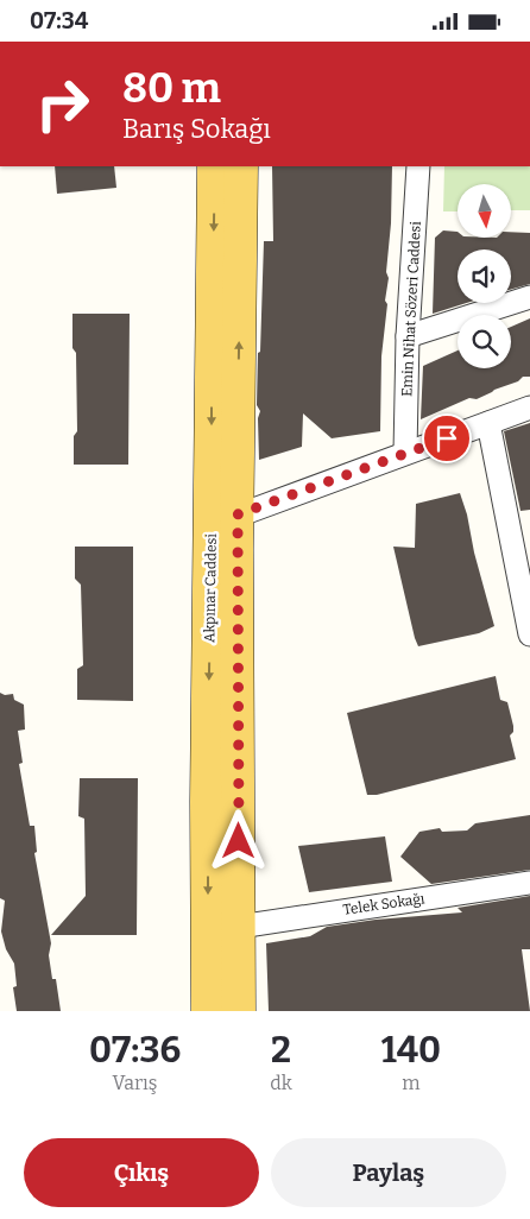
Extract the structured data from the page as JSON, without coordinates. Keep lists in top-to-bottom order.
{
  "streets": {
    "main road": ["Akpınar Caddesi"],
    "street": ["Emin Nihat Sözeri Caddesi", "Telek Sokağı"]
  },
  "crossings": [
    ["Akpınar Caddesi", "Telek Sokağı"]
  ],
  "north": "bottom",
  "page": {
    "status": "07:34",
    "turn": ["80 m", "Barış Sokağı"],
    "eta": [
      "07:36",
      "Varış",
      "2",
      "dk",
      "140",
      "m"
    ],
    "buttons": ["Çıkış", "Paylaş"]
  }
}
